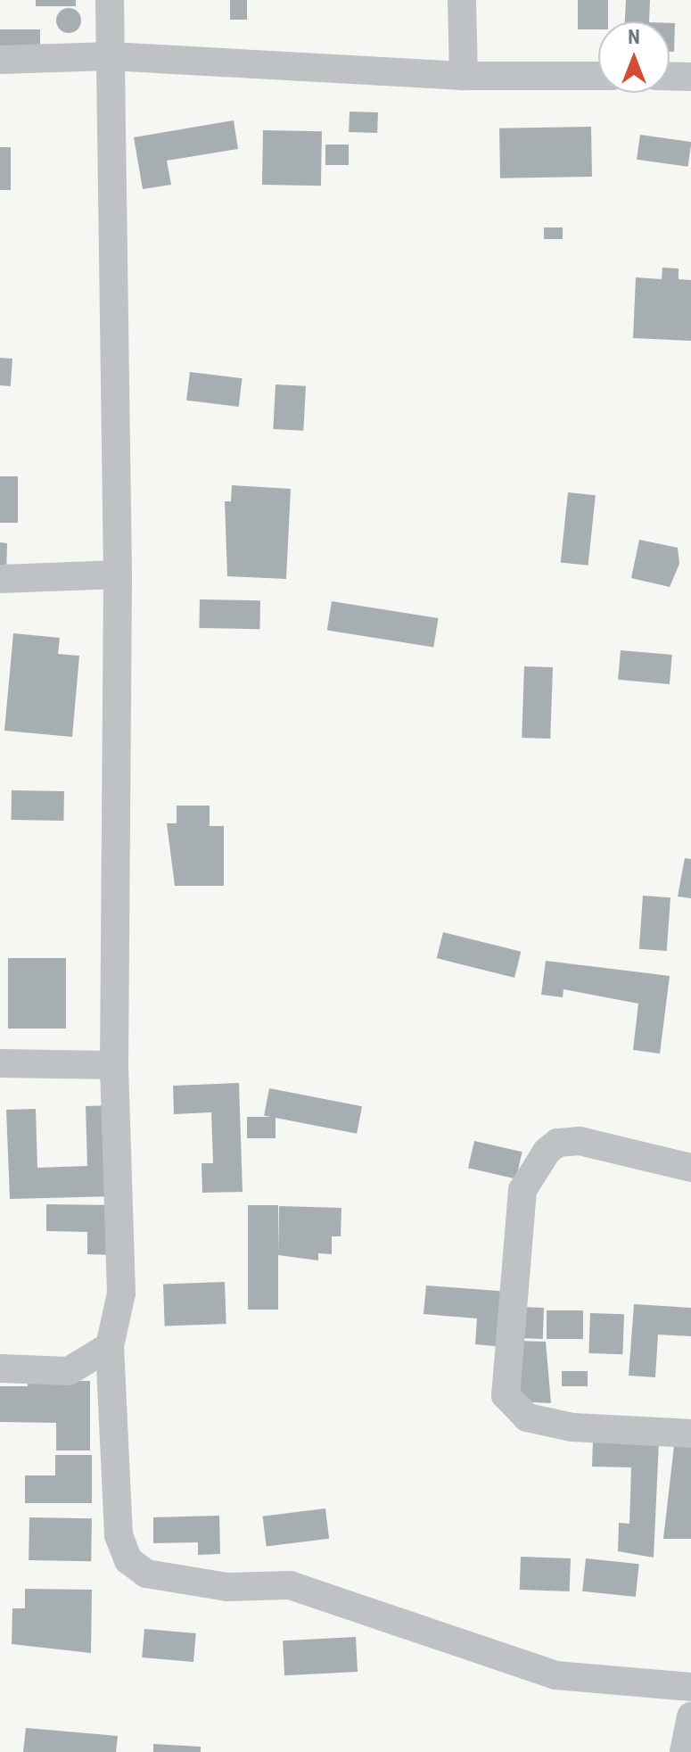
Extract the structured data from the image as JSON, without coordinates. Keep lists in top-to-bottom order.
{
  "north": "top"
}
